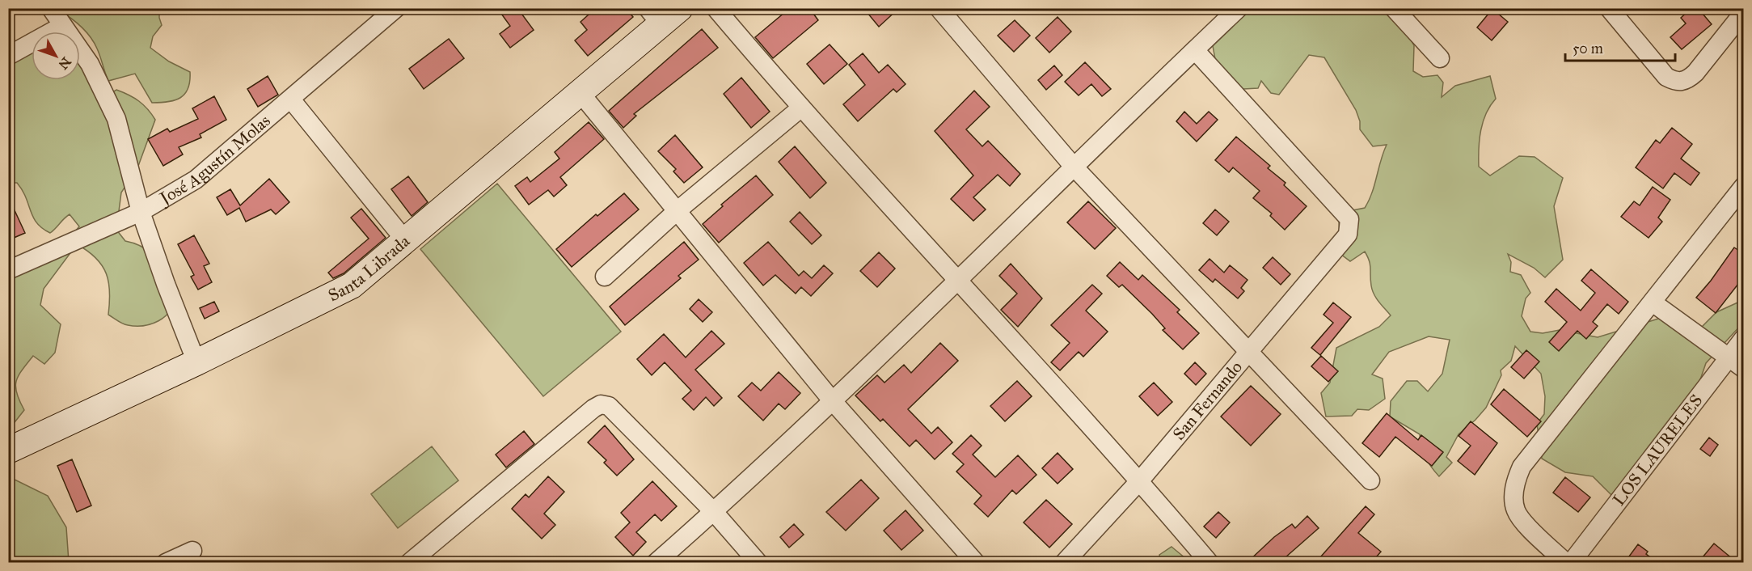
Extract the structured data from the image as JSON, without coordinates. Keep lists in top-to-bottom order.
{
  "streets": {
    "street": [
      "José Agustín Molas",
      "Santa Librada",
      "San Fernando",
      "LOS LAURELES"
    ]
  },
  "scale_bar": "50 m",
  "north": "bottom right"
}
